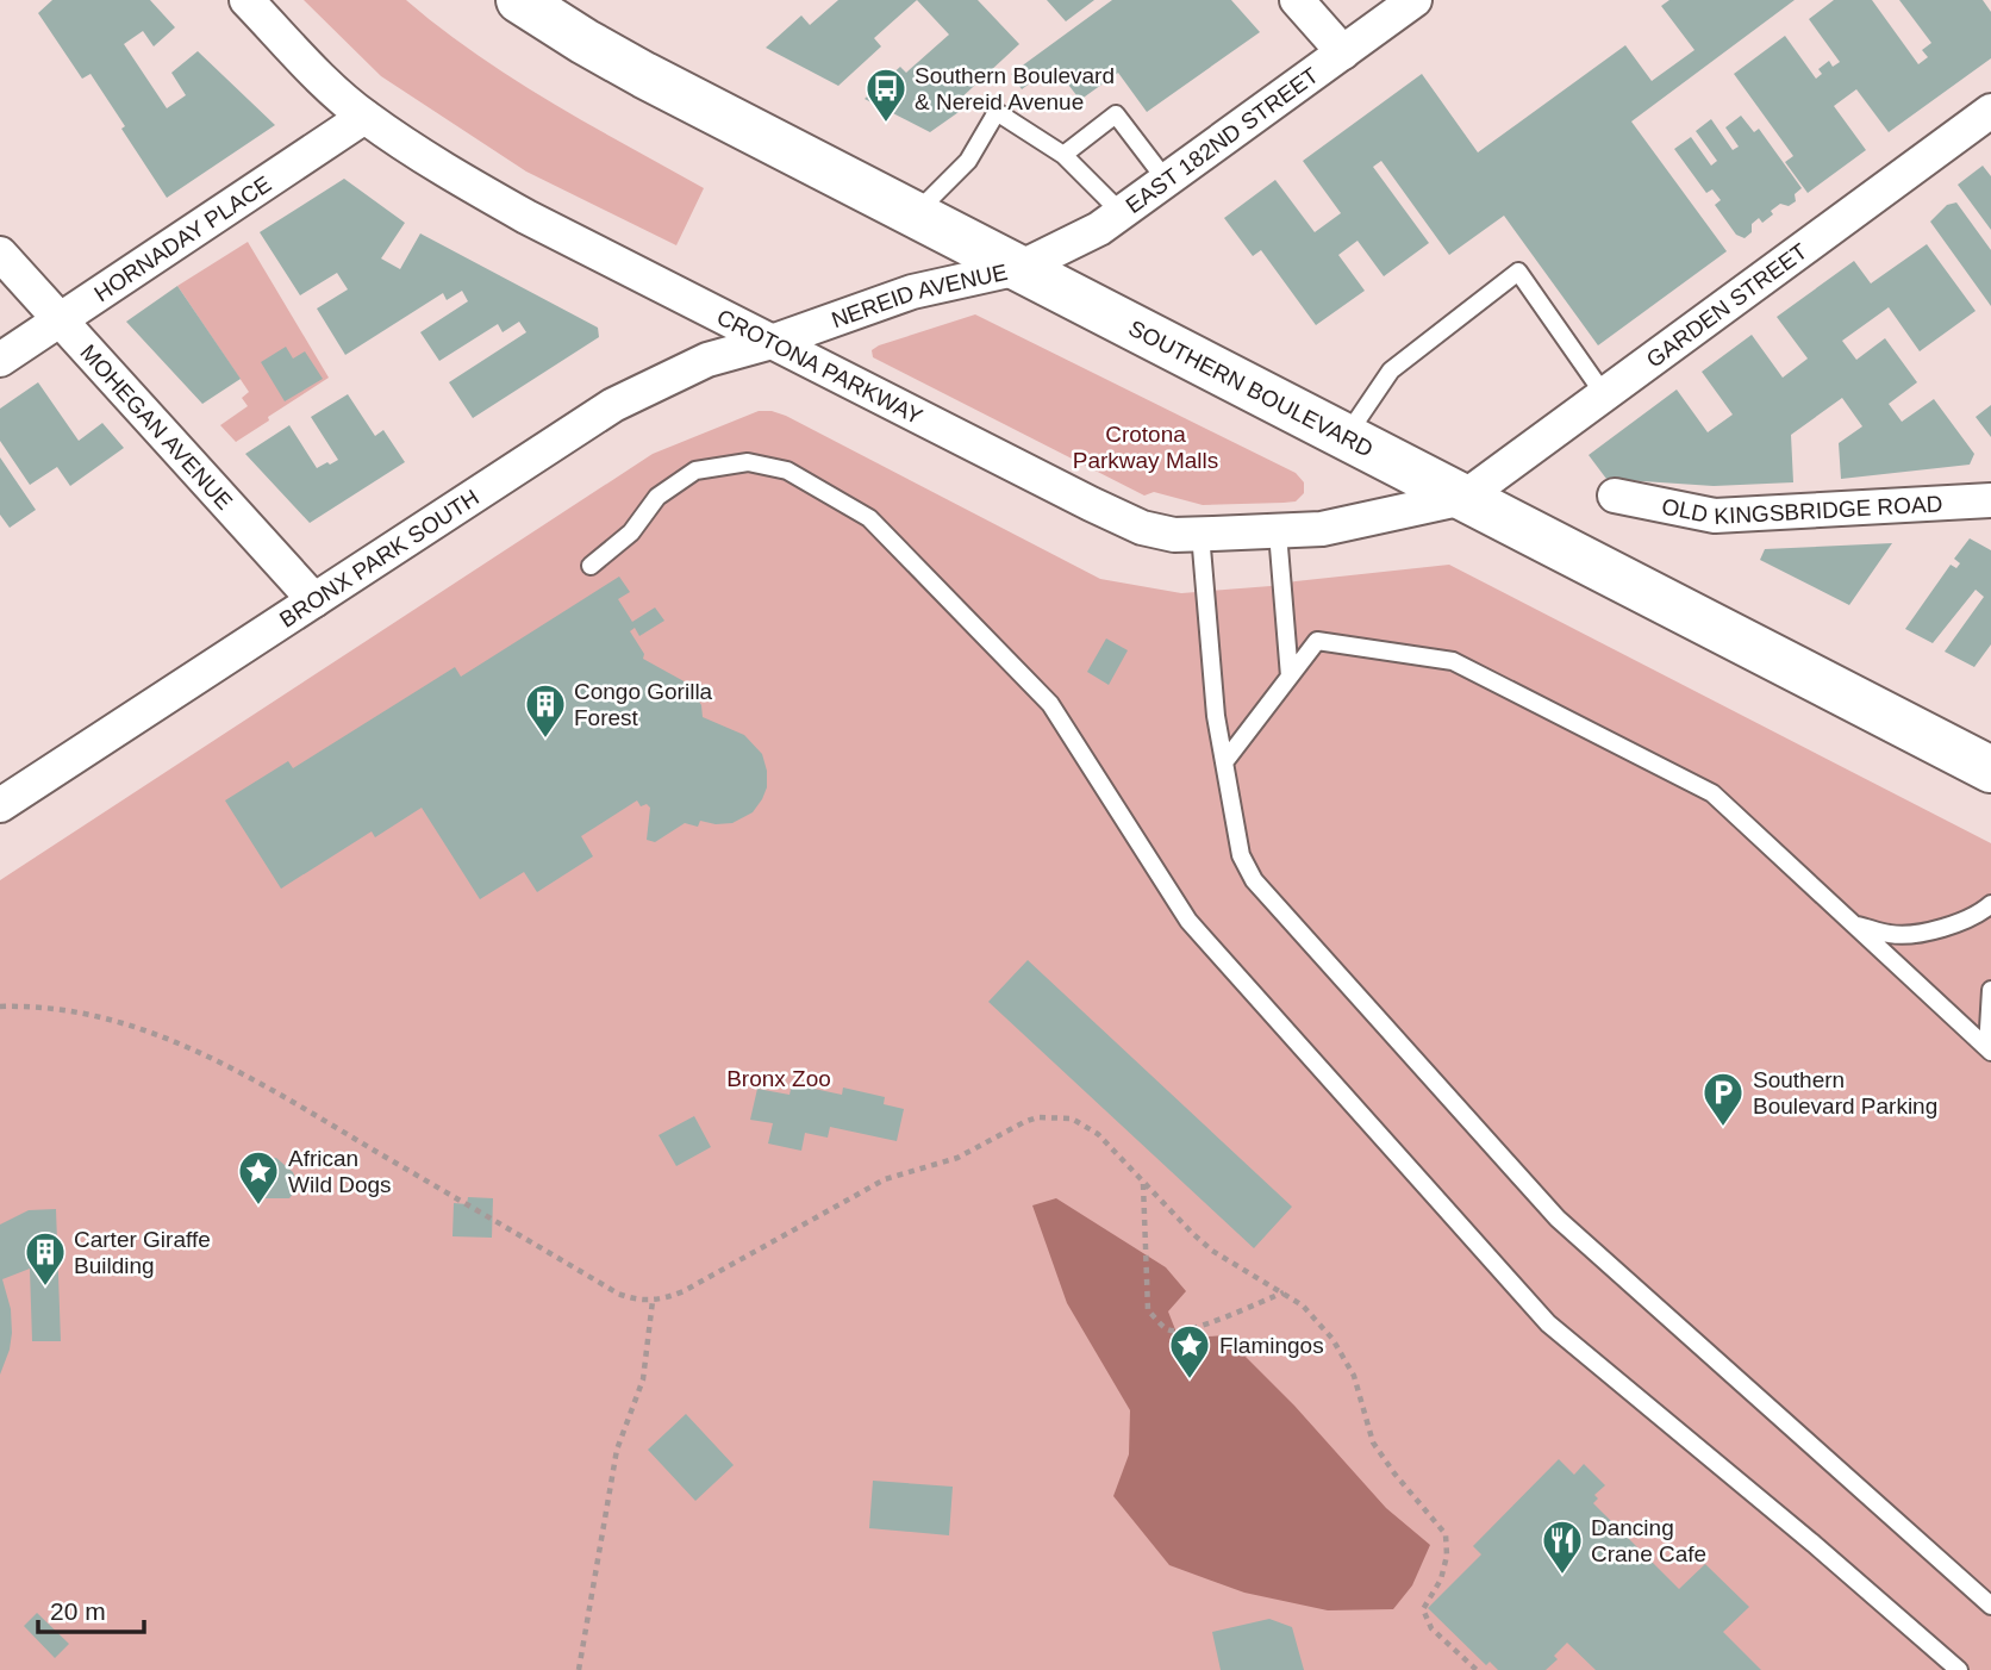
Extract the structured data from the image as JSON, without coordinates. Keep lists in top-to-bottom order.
{
  "streets": {
    "main road": ["SOUTHERN BOULEVARD"],
    "street": [
      "EAST 182ND STREET",
      "HORNADAY PLACE",
      "NEREID AVENUE",
      "GARDEN STREET",
      "CROTONA PARKWAY",
      "MOHEGAN AVENUE",
      "OLD KINGSBRIDGE ROAD",
      "BRONX PARK SOUTH"
    ]
  },
  "crossings": [
    ["EAST 182ND STREET", "NEREID AVENUE"],
    ["EAST 182ND STREET", "SOUTHERN BOULEVARD"],
    ["HORNADAY PLACE", "CROTONA PARKWAY"],
    ["HORNADAY PLACE", "MOHEGAN AVENUE"],
    ["NEREID AVENUE", "CROTONA PARKWAY"],
    ["NEREID AVENUE", "SOUTHERN BOULEVARD"],
    ["NEREID AVENUE", "BRONX PARK SOUTH"],
    ["GARDEN STREET", "CROTONA PARKWAY"],
    ["GARDEN STREET", "SOUTHERN BOULEVARD"],
    ["CROTONA PARKWAY", "SOUTHERN BOULEVARD"],
    ["CROTONA PARKWAY", "BRONX PARK SOUTH"],
    ["MOHEGAN AVENUE", "BRONX PARK SOUTH"]
  ],
  "parks": ["Crotona Parkway Malls", "Bronx Zoo"],
  "places": {
    "bus stop": ["Southern Boulevard & Nereid Avenue"],
    "building": ["Congo Gorilla Forest", "Carter Giraffe Building"],
    "parking": ["Southern Boulevard Parking"],
    "place": ["African Wild Dogs", "Flamingos"],
    "restaurant": ["Dancing Crane Cafe"]
  },
  "scale_bar": "20 m"
}
